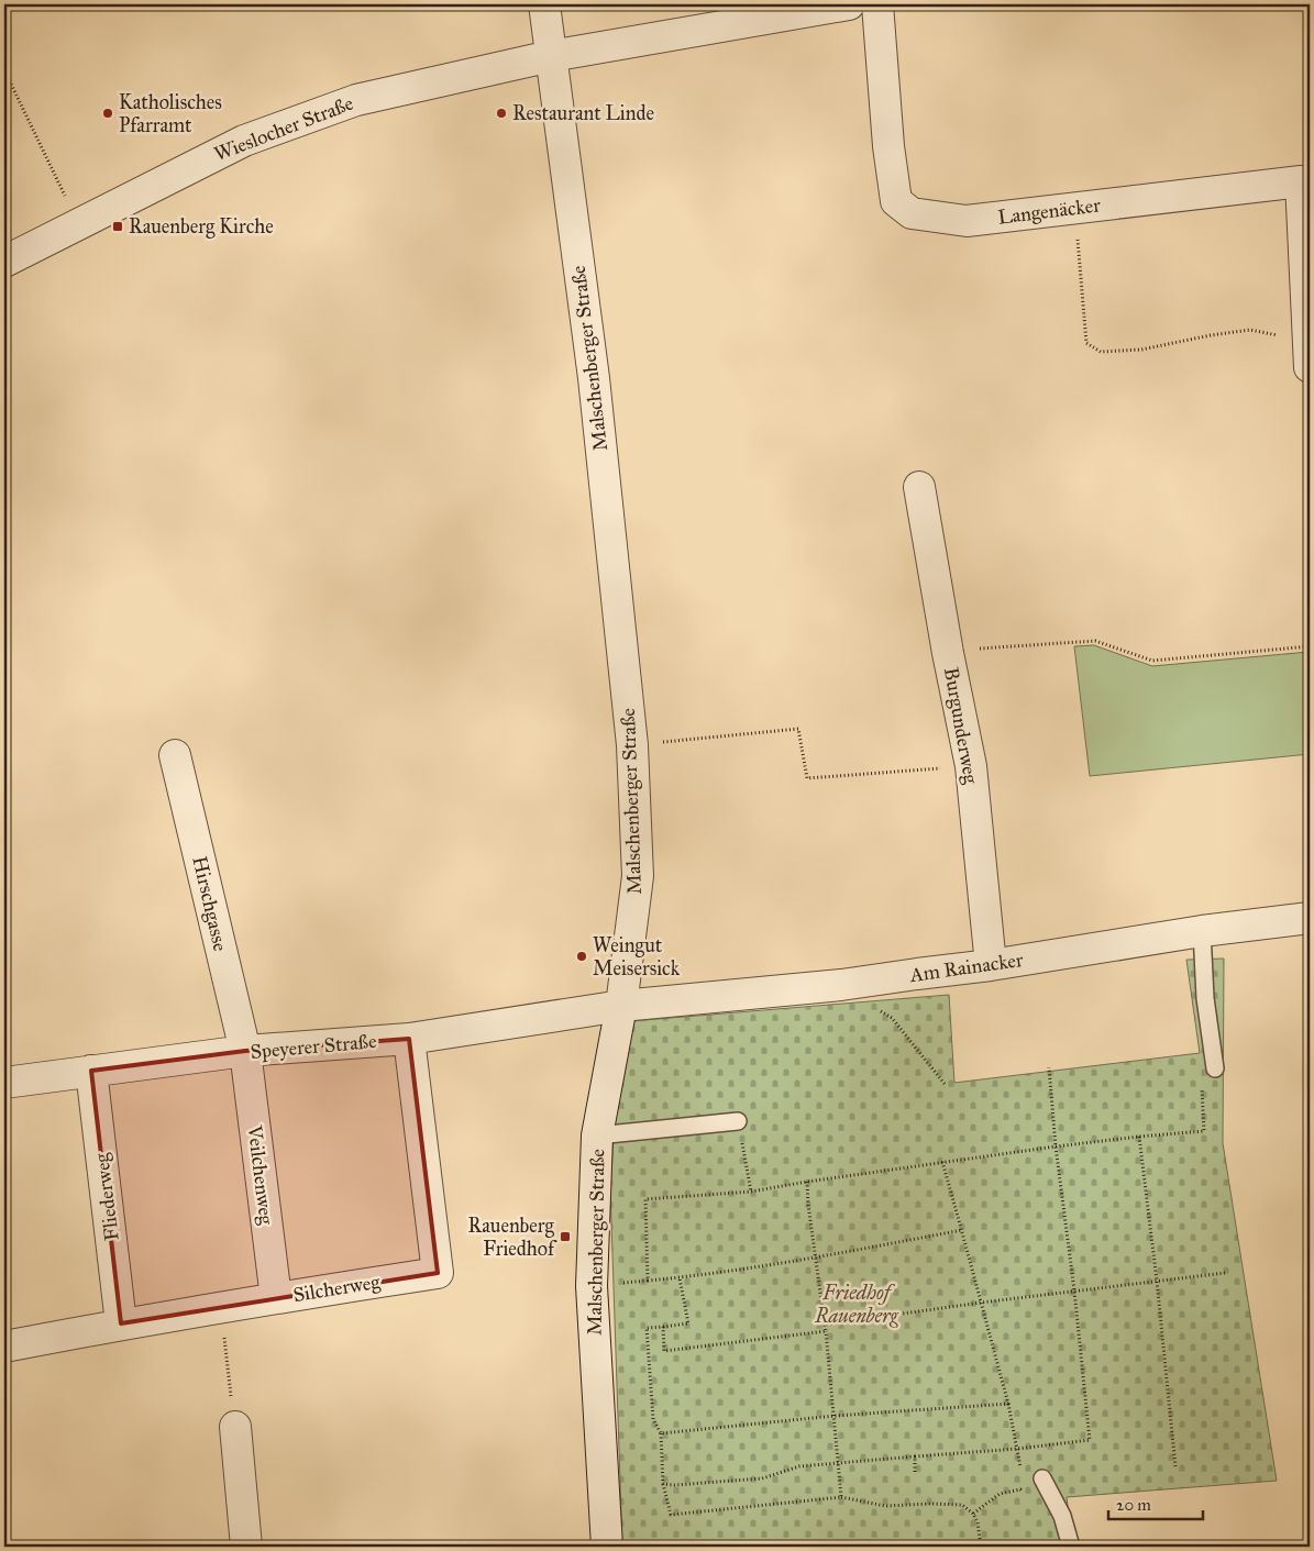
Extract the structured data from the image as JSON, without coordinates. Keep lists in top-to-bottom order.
{
  "streets": {
    "street": [
      "Wieslocher Straße",
      "Langenäcker",
      "Malschenberger Straße",
      "Burgunderweg",
      "Hirschgasse",
      "Am Rainacker",
      "Speyerer Straße",
      "Veilchenweg",
      "Fliederweg",
      "Silcherweg"
    ]
  },
  "crossings": [
    ["Wieslocher Straße", "Malschenberger Straße"],
    ["Malschenberger Straße", "Am Rainacker"],
    ["Malschenberger Straße", "Speyerer Straße"],
    ["Burgunderweg", "Am Rainacker"],
    ["Hirschgasse", "Speyerer Straße"],
    ["Hirschgasse", "Veilchenweg"],
    ["Am Rainacker", "Speyerer Straße"],
    ["Speyerer Straße", "Veilchenweg"],
    ["Speyerer Straße", "Fliederweg"],
    ["Speyerer Straße", "Silcherweg"],
    ["Veilchenweg", "Silcherweg"],
    ["Fliederweg", "Silcherweg"]
  ],
  "parks": ["Friedhof Rauenberg"],
  "places": {
    "other": ["Katholisches Pfarramt", "Restaurant Linde", "Weingut Meisersick"],
    "transit": ["Rauenberg Kirche", "Rauenberg Friedhof"]
  },
  "scale_bar": "20 m"
}
